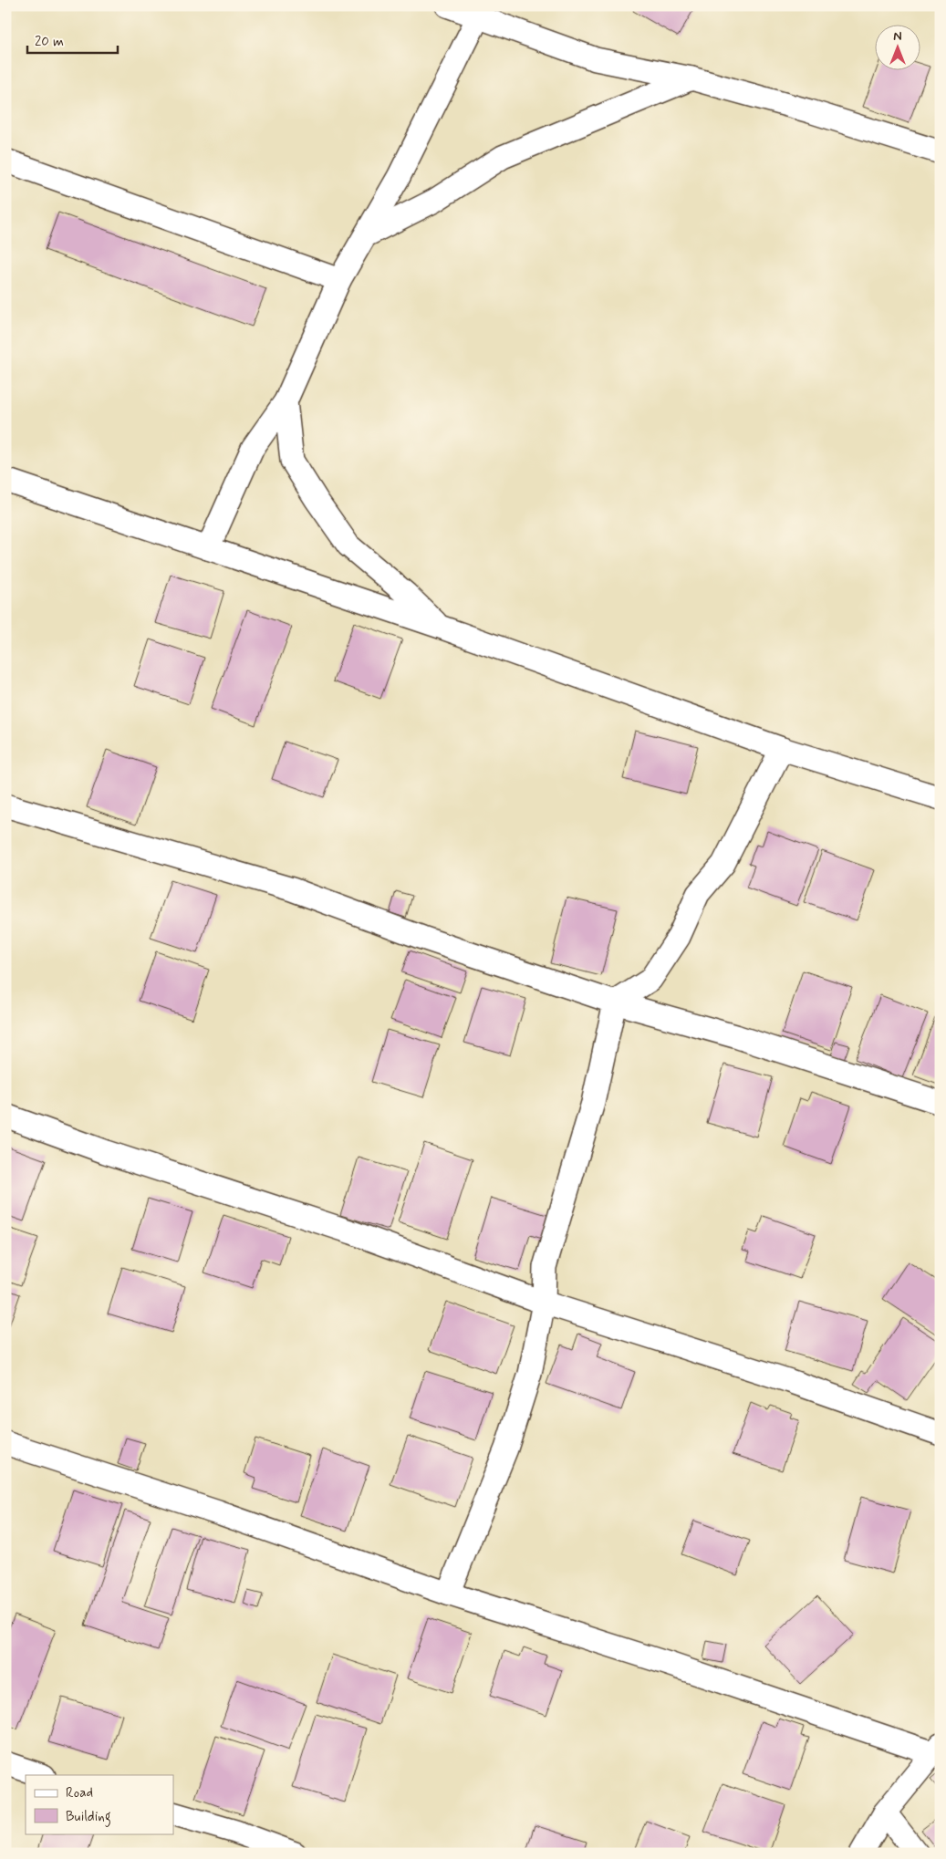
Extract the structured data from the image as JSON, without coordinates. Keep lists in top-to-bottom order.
{
  "legend": ["Road", "Building"],
  "scale_bar": "20 m",
  "north": "top"
}
